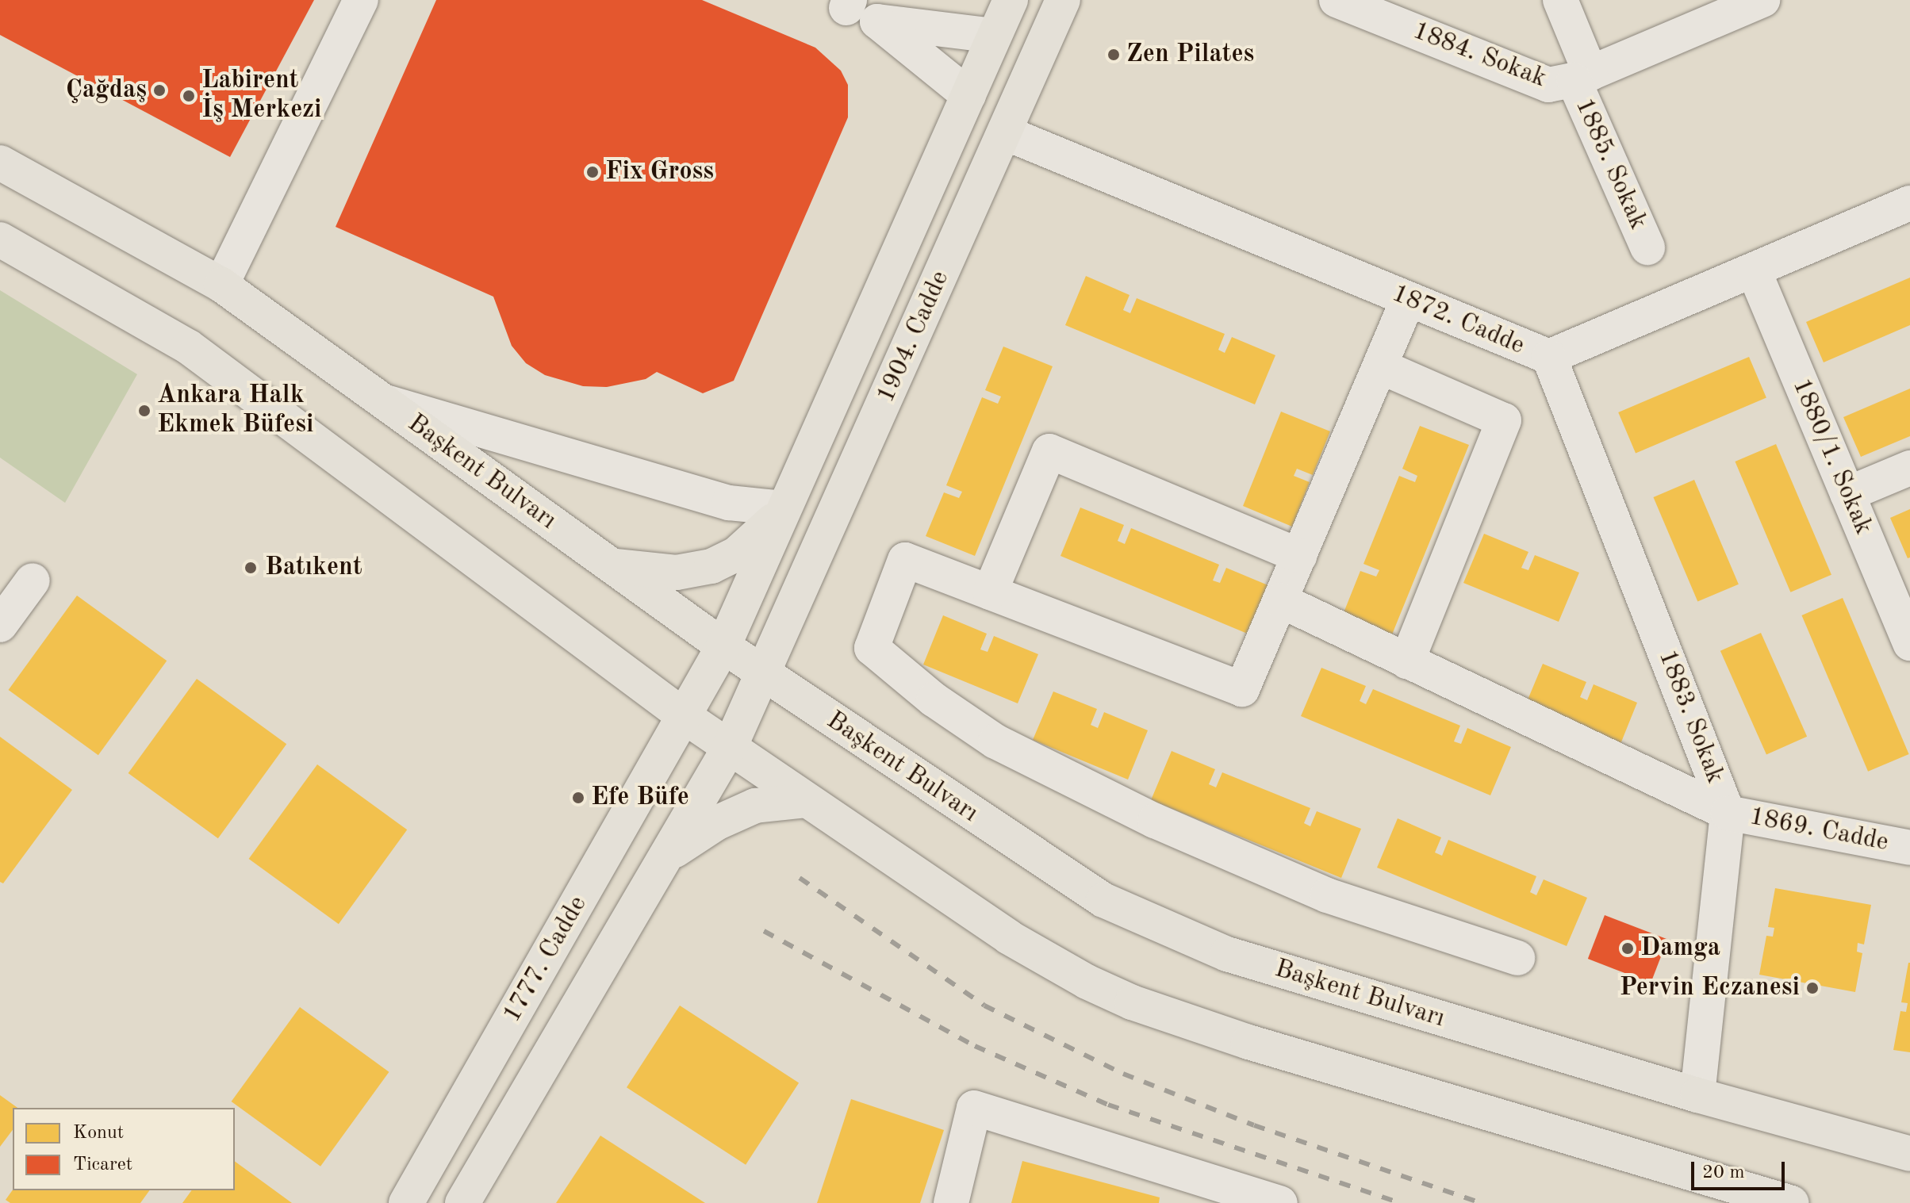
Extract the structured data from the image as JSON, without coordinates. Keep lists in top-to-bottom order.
{
  "streets": {
    "main road": ["1904. Cadde", "Başkent Bulvarı", "1777. Cadde"],
    "street": [
      "1884. Sokak",
      "1885. Sokak",
      "1872. Cadde",
      "1880/1. Sokak",
      "1883. Sokak",
      "1869. Cadde"
    ]
  },
  "crossings": [
    ["1884. Sokak", "1885. Sokak"],
    ["1872. Cadde", "1904. Cadde"],
    ["1872. Cadde", "1880/1. Sokak"],
    ["1872. Cadde", "1883. Sokak"],
    ["1904. Cadde", "Başkent Bulvarı"],
    ["1904. Cadde", "1777. Cadde"],
    ["Başkent Bulvarı", "1883. Sokak"],
    ["Başkent Bulvarı", "1777. Cadde"],
    ["1883. Sokak", "1869. Cadde"]
  ],
  "places": [
    "Zen Pilates",
    "Çağdaş",
    "Labirent İş Merkezi",
    "Fix Gross",
    "Ankara Halk Ekmek Büfesi",
    "Batıkent",
    "Efe Büfe",
    "Damga",
    "Pervin Eczanesi"
  ],
  "legend": ["Konut", "Ticaret"],
  "scale_bar": "20 m"
}
